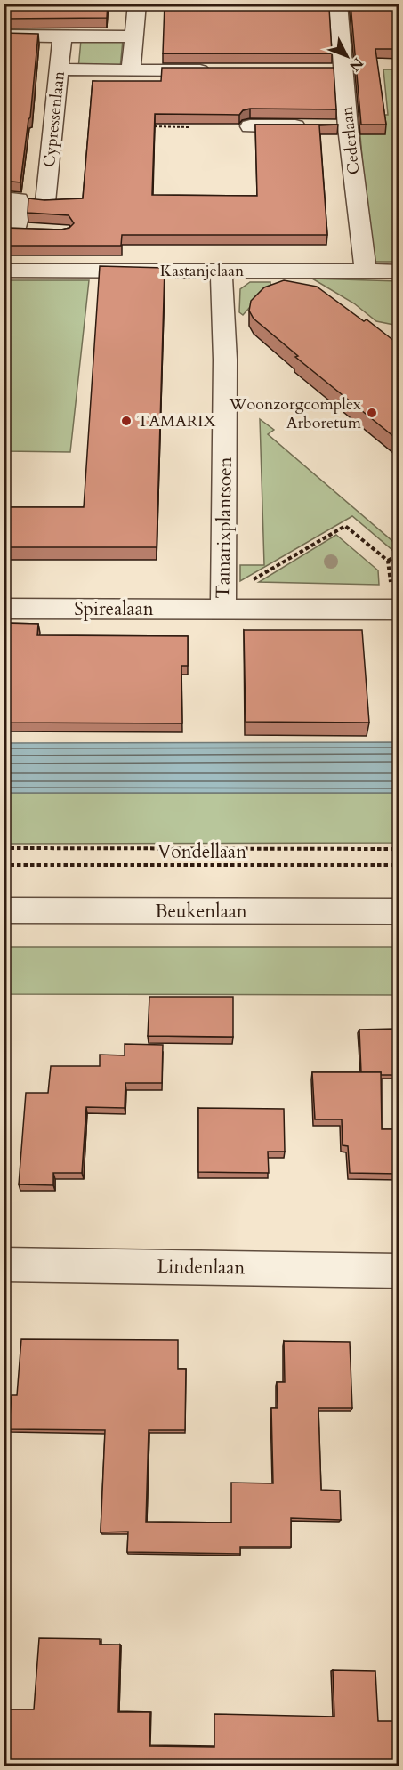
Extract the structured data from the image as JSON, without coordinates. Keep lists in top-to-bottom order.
{
  "streets": {
    "street": [
      "Cypressenlaan",
      "Cederlaan",
      "Kastanjelaan",
      "Tamarixplantsoen",
      "Spirealaan",
      "Beukenlaan",
      "Lindenlaan"
    ],
    "path": ["Vondellaan"]
  },
  "crossings": [
    ["Cederlaan", "Kastanjelaan"],
    ["Kastanjelaan", "Tamarixplantsoen"],
    ["Tamarixplantsoen", "Spirealaan"]
  ],
  "places": ["Woonzorgcomplex Arboretum", "TAMARIX"],
  "north": "bottom right"
}
